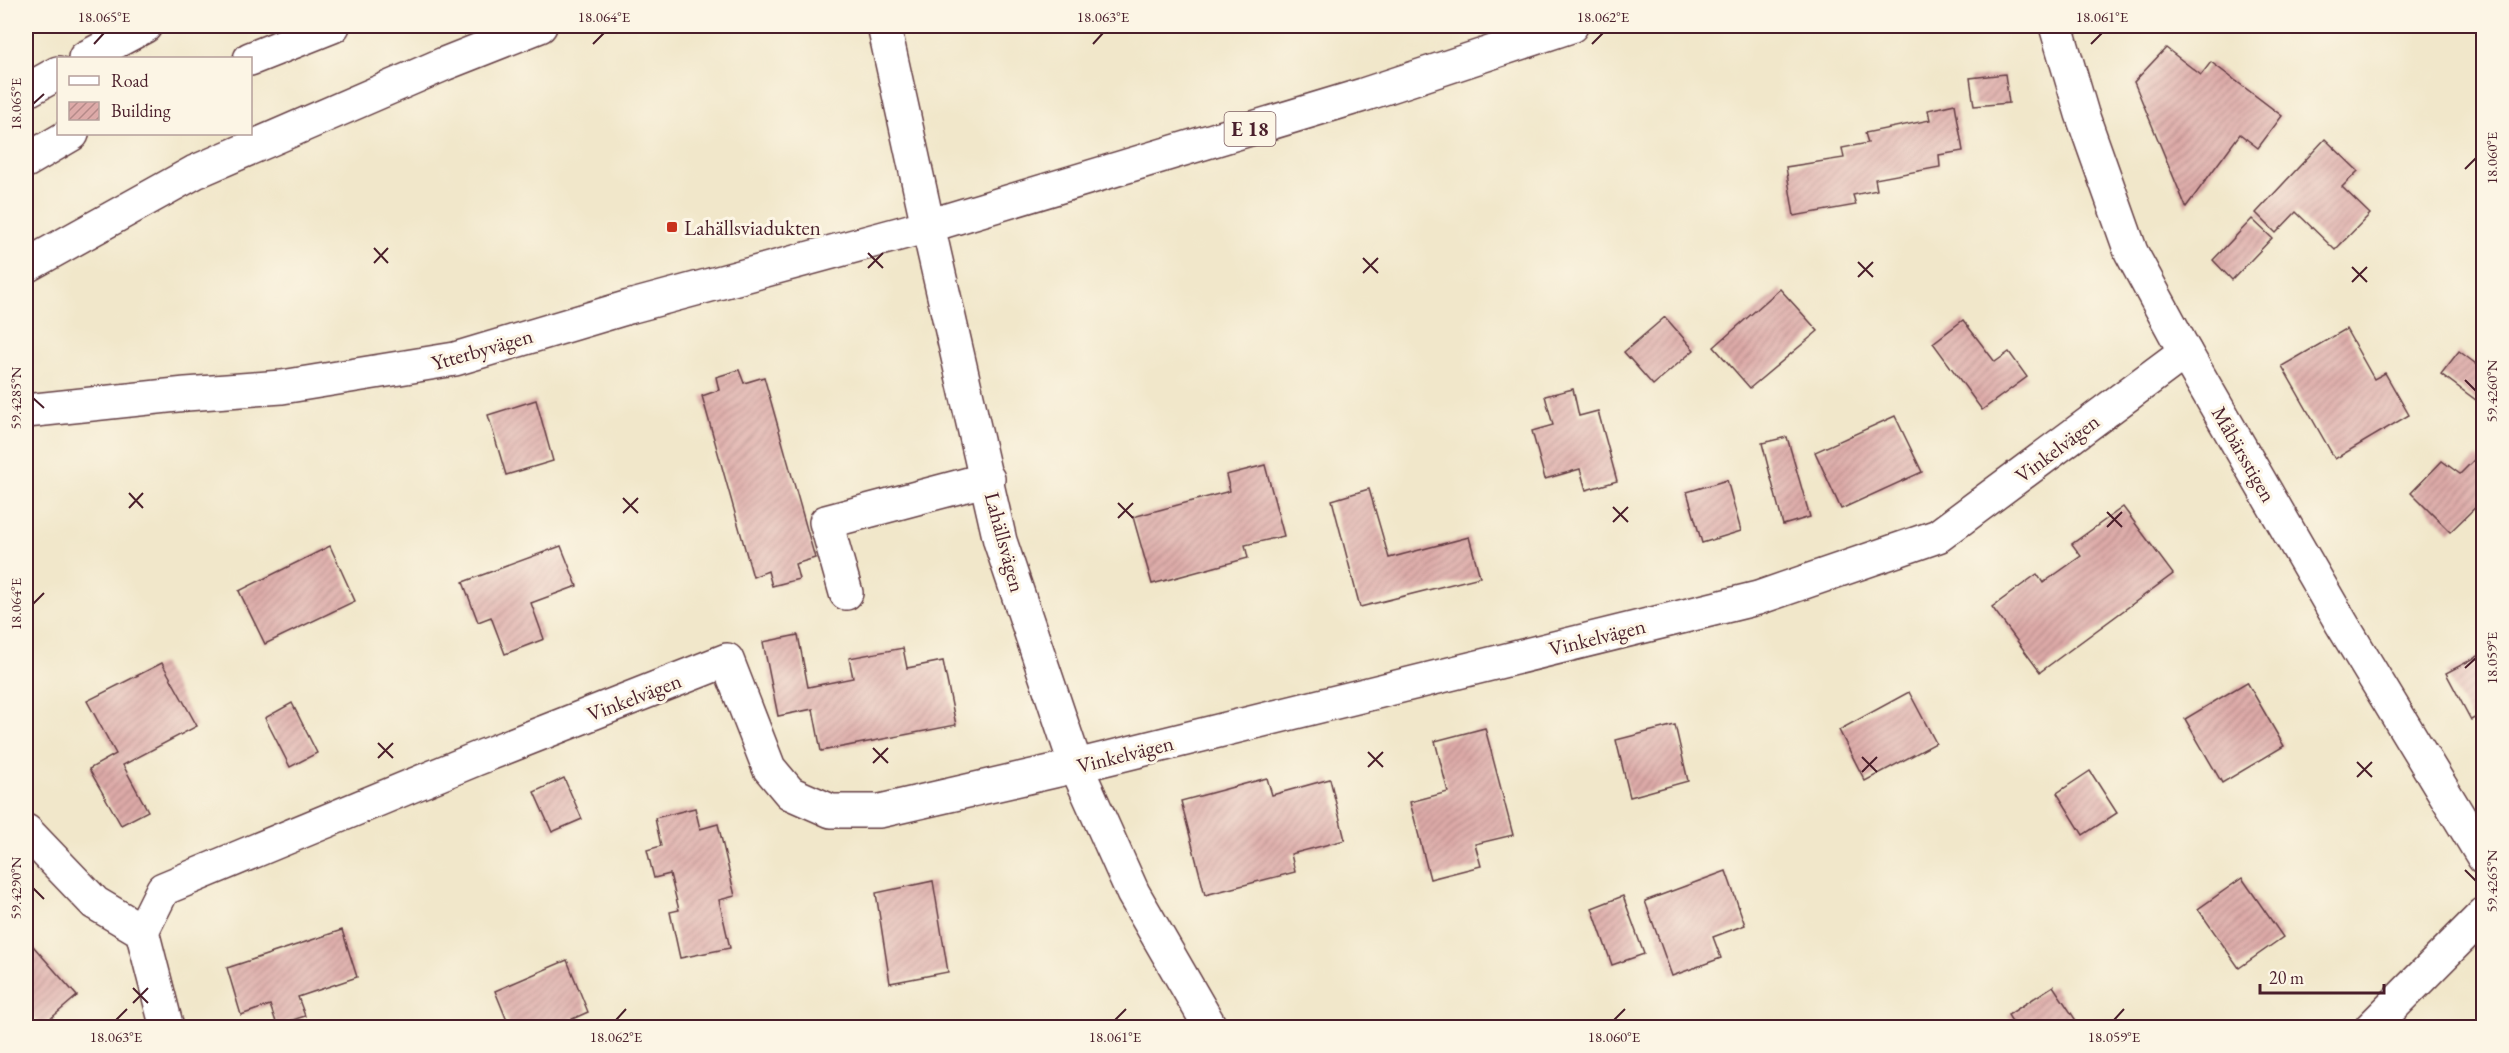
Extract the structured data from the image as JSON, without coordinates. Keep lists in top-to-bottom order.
{
  "streets": {
    "main road": [
      "E 18",
      "Ytterbyvägen",
      "Vinkelvägen",
      "Måbärsstigen",
      "Lahällsvägen"
    ]
  },
  "crossings": [
    ["E 18", "Ytterbyvägen"],
    ["E 18", "Lahällsvägen"],
    ["Ytterbyvägen", "Lahällsvägen"],
    ["Vinkelvägen", "Måbärsstigen"],
    ["Vinkelvägen", "Lahällsvägen"]
  ],
  "places": {
    "transit": ["Lahällsviadukten"]
  },
  "legend": ["Road", "Building"],
  "scale_bar": "20 m",
  "coordinates": [
    "18.065°E",
    "18.064°E",
    "18.063°E",
    "18.062°E",
    "18.061°E",
    "18.060°E",
    "59.4260°N",
    "59.4285°N",
    "18.059°E",
    "59.4265°N",
    "59.4290°N"
  ]
}
